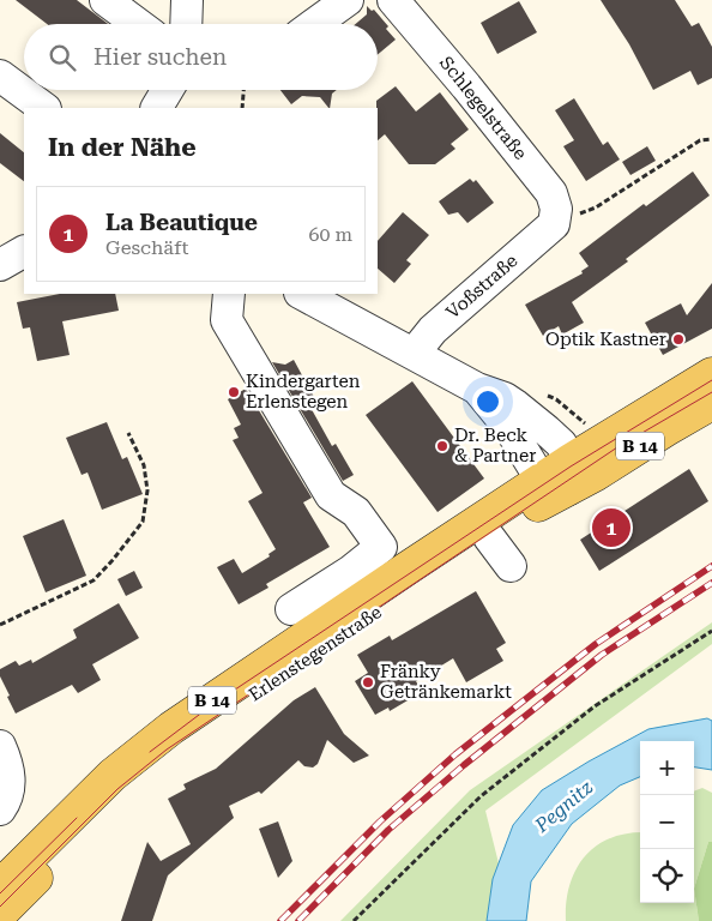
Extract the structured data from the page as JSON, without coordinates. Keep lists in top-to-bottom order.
{
  "streets": {
    "main road": ["B 14", "Erlenstegenstraße"],
    "street": ["Schlegelstraße", "Voßstraße"]
  },
  "crossings": [
    ["Schlegelstraße", "Voßstraße"]
  ],
  "water": ["Pegnitz"],
  "places": [
    "Optik Kastner",
    "Kindergarten Erlenstegen",
    "Dr. Beck & Partner",
    "Fränky Getränkemarkt"
  ],
  "page": {
    "search": "Hier suchen",
    "heading": "In der Nähe",
    "list": [
      {
        "mark": "1",
        "name": "La Beautique",
        "note": "Geschäft",
        "value": "60 m"
      }
    ],
    "pins": "1",
    "map_buttons": ["+", "−"]
  }
}
